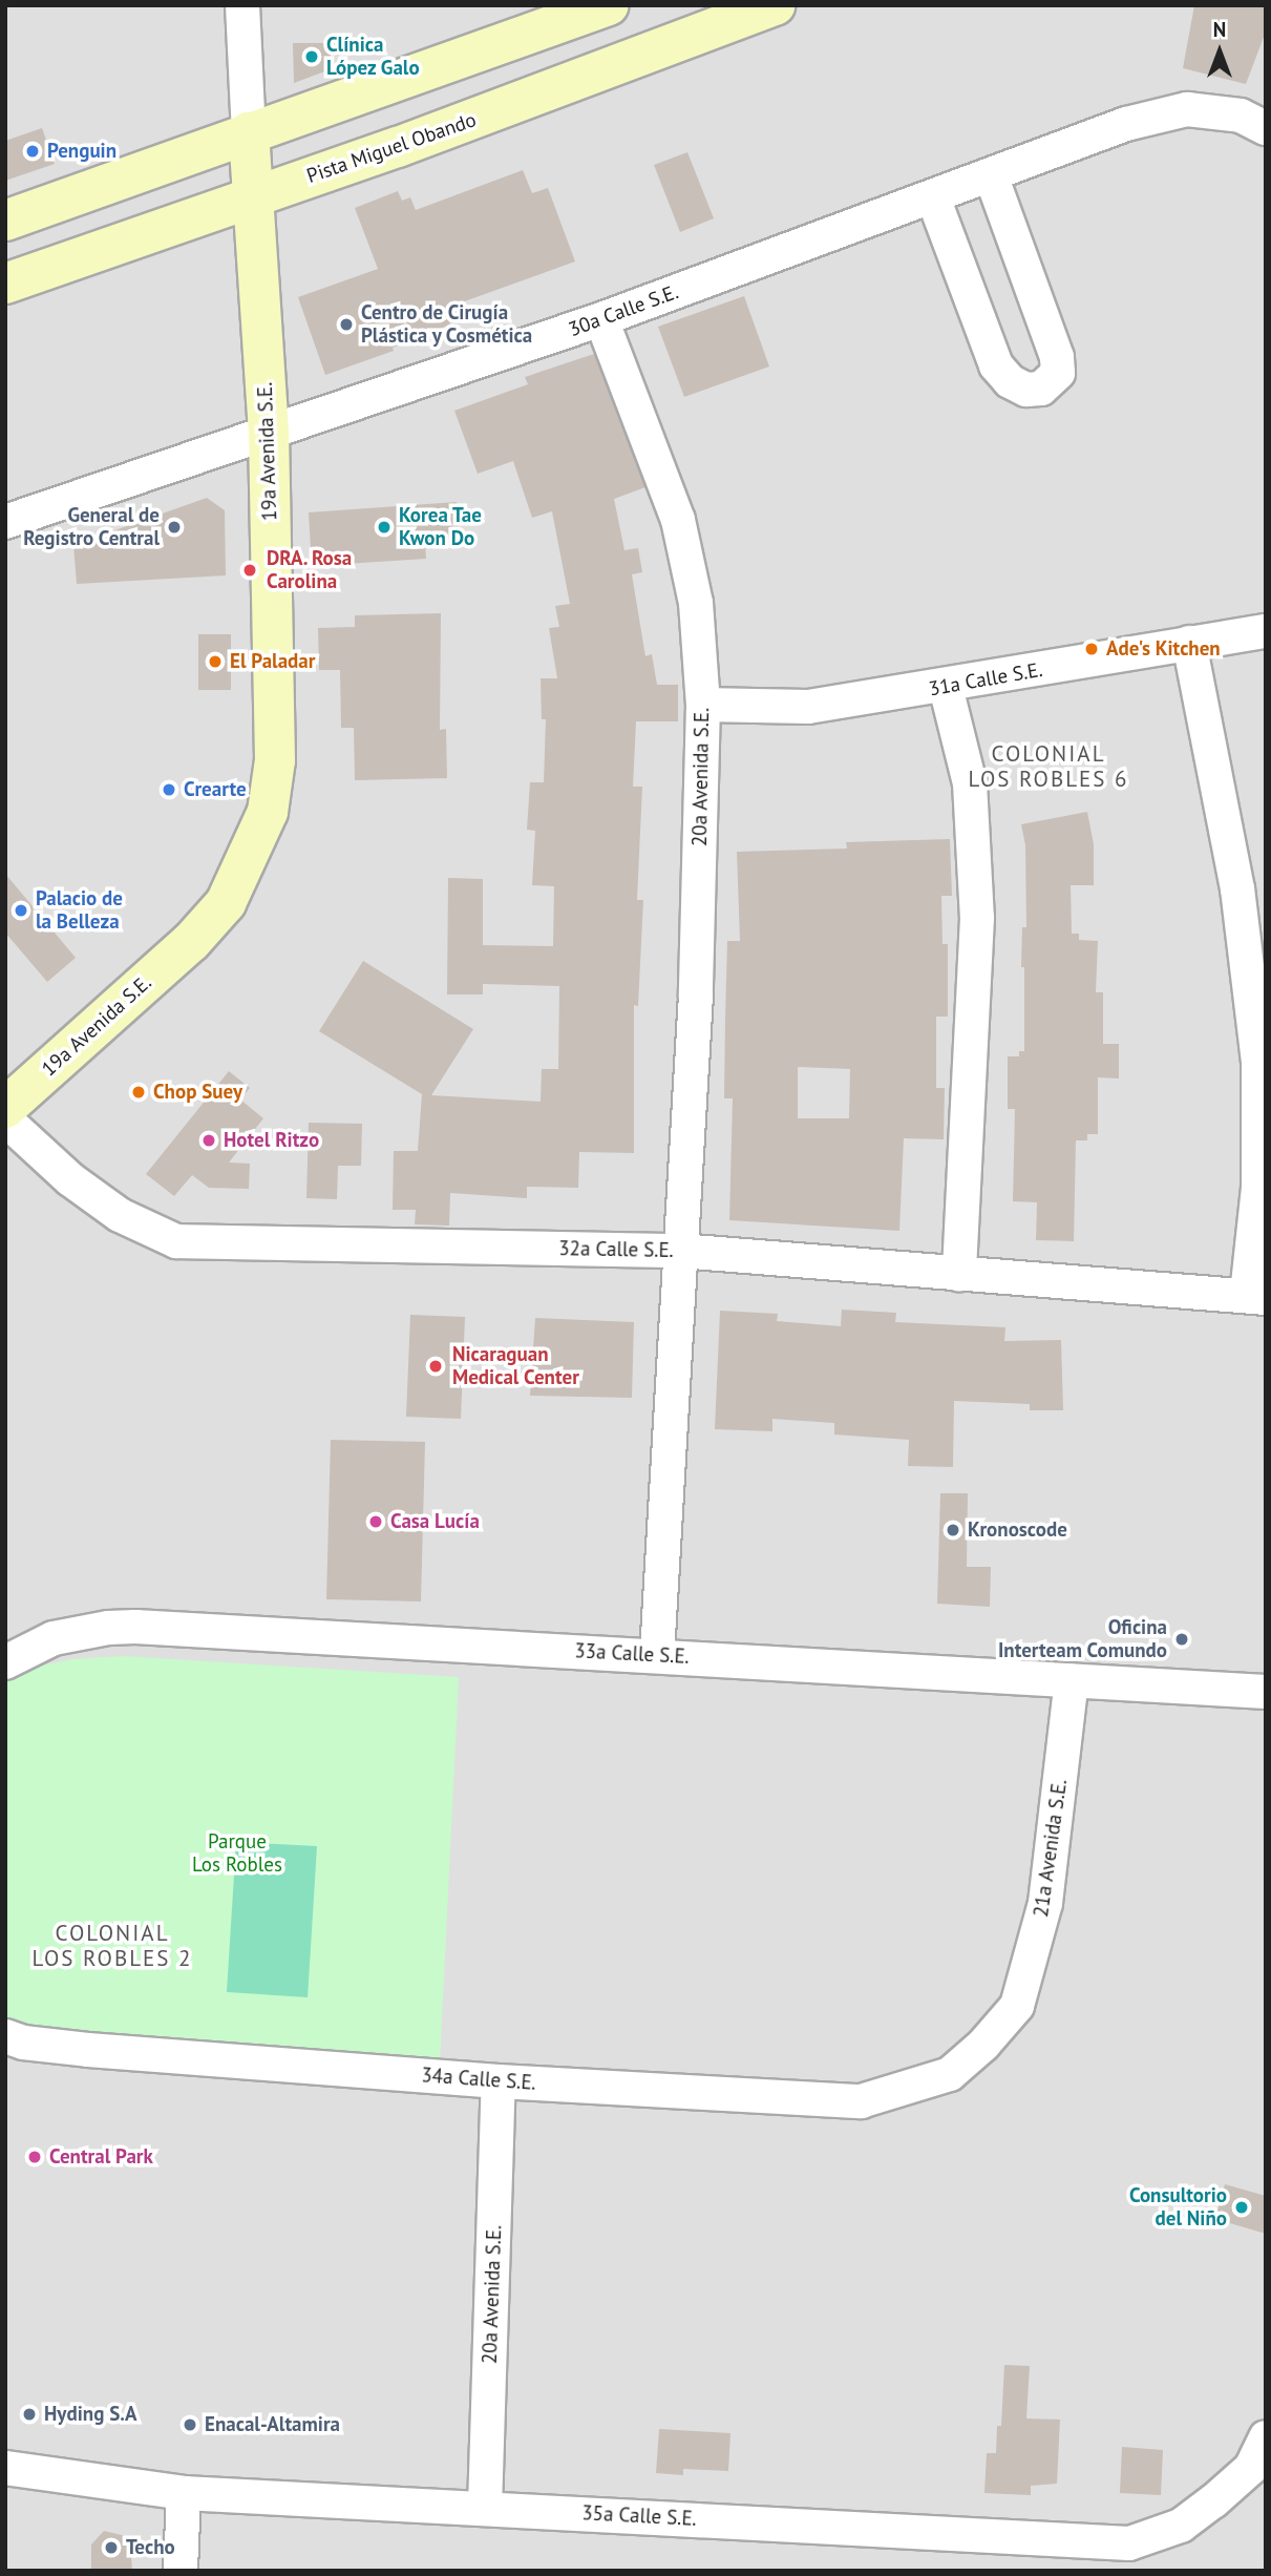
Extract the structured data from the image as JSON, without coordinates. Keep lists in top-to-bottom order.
{
  "streets": {
    "main road": ["Pista Miguel Obando", "19a Avenida S.E."],
    "street": [
      "30a Calle S.E.",
      "31a Calle S.E.",
      "20a Avenida S.E.",
      "32a Calle S.E.",
      "33a Calle S.E.",
      "21a Avenida S.E.",
      "34a Calle S.E.",
      "35a Calle S.E."
    ]
  },
  "crossings": [
    ["Pista Miguel Obando", "19a Avenida S.E."],
    ["30a Calle S.E.", "19a Avenida S.E."],
    ["30a Calle S.E.", "20a Avenida S.E."],
    ["31a Calle S.E.", "20a Avenida S.E."],
    ["20a Avenida S.E.", "32a Calle S.E."],
    ["20a Avenida S.E.", "33a Calle S.E."],
    ["20a Avenida S.E.", "34a Calle S.E."],
    ["20a Avenida S.E.", "35a Calle S.E."],
    ["33a Calle S.E.", "21a Avenida S.E."],
    ["21a Avenida S.E.", "34a Calle S.E."]
  ],
  "districts": ["COLONIAL LOS ROBLES 6", "COLONIAL LOS ROBLES 2"],
  "parks": ["Parque Los Robles"],
  "places": [
    "Clínica López Galo",
    "Penguin",
    "Centro de Cirugía Plástica y Cosmética",
    "General de Registro Central",
    "Korea Tae Kwon Do",
    "DRA. Rosa Carolina",
    "Ade's Kitchen",
    "El Paladar",
    "Crearte",
    "Palacio de la Belleza",
    "Chop Suey",
    "Hotel Ritzo",
    "Nicaraguan Medical Center",
    "Casa Lucía",
    "Kronoscode",
    "Oficina Interteam Comundo",
    "Central Park",
    "Consultorio del Niño",
    "Hyding S.A",
    "Enacal-Altamira",
    "Techo"
  ],
  "north": "top"
}
